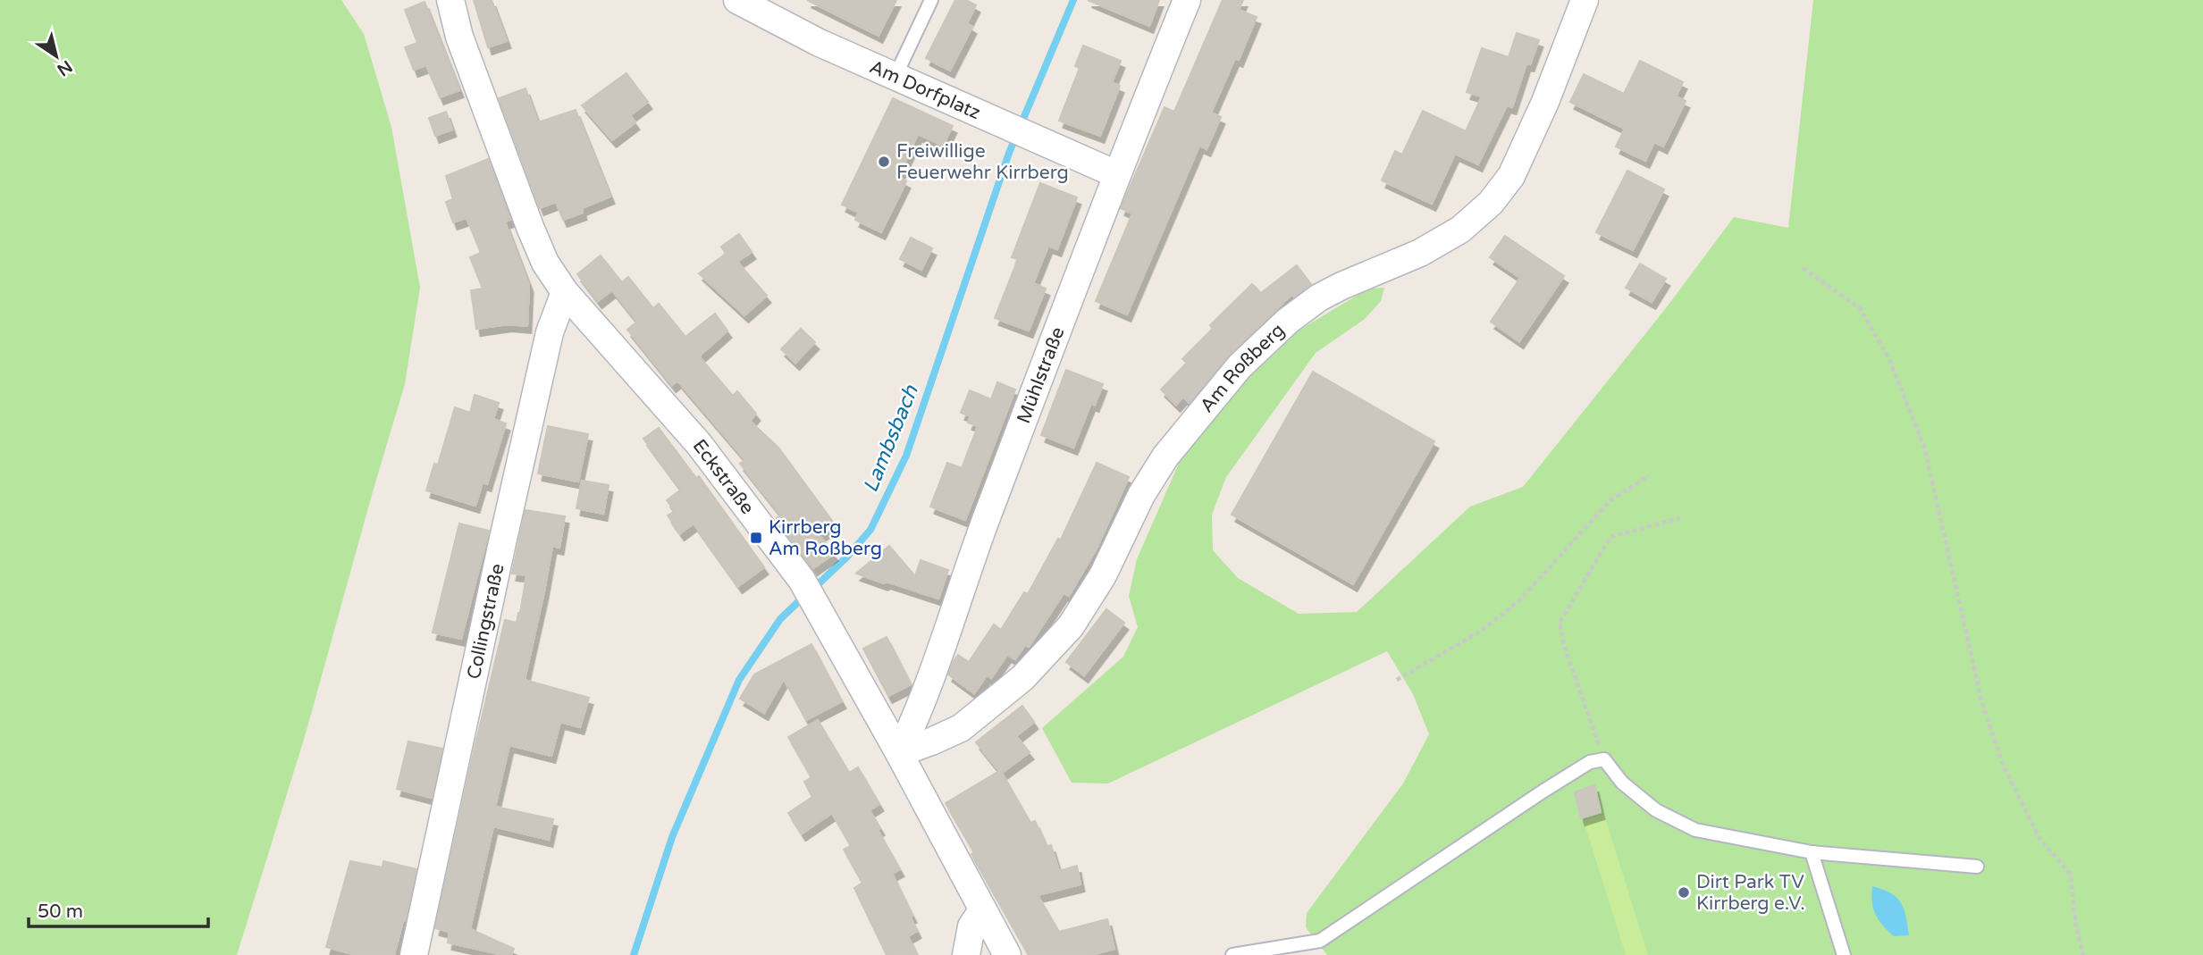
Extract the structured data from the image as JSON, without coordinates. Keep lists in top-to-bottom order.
{
  "streets": {
    "street": [
      "Am Dorfplatz",
      "Am Roßberg",
      "Mühlstraße",
      "Eckstraße",
      "Collingstraße"
    ]
  },
  "crossings": [
    ["Am Dorfplatz", "Mühlstraße"],
    ["Am Roßberg", "Mühlstraße"],
    ["Am Roßberg", "Eckstraße"],
    ["Mühlstraße", "Eckstraße"],
    ["Eckstraße", "Collingstraße"]
  ],
  "water": ["Lambsbach"],
  "places": {
    "other": ["Freiwillige Feuerwehr Kirrberg", "Dirt Park TV Kirrberg e.V."],
    "transit": ["Kirrberg Am Roßberg"]
  },
  "scale_bar": "50 m",
  "north": "bottom right"
}
